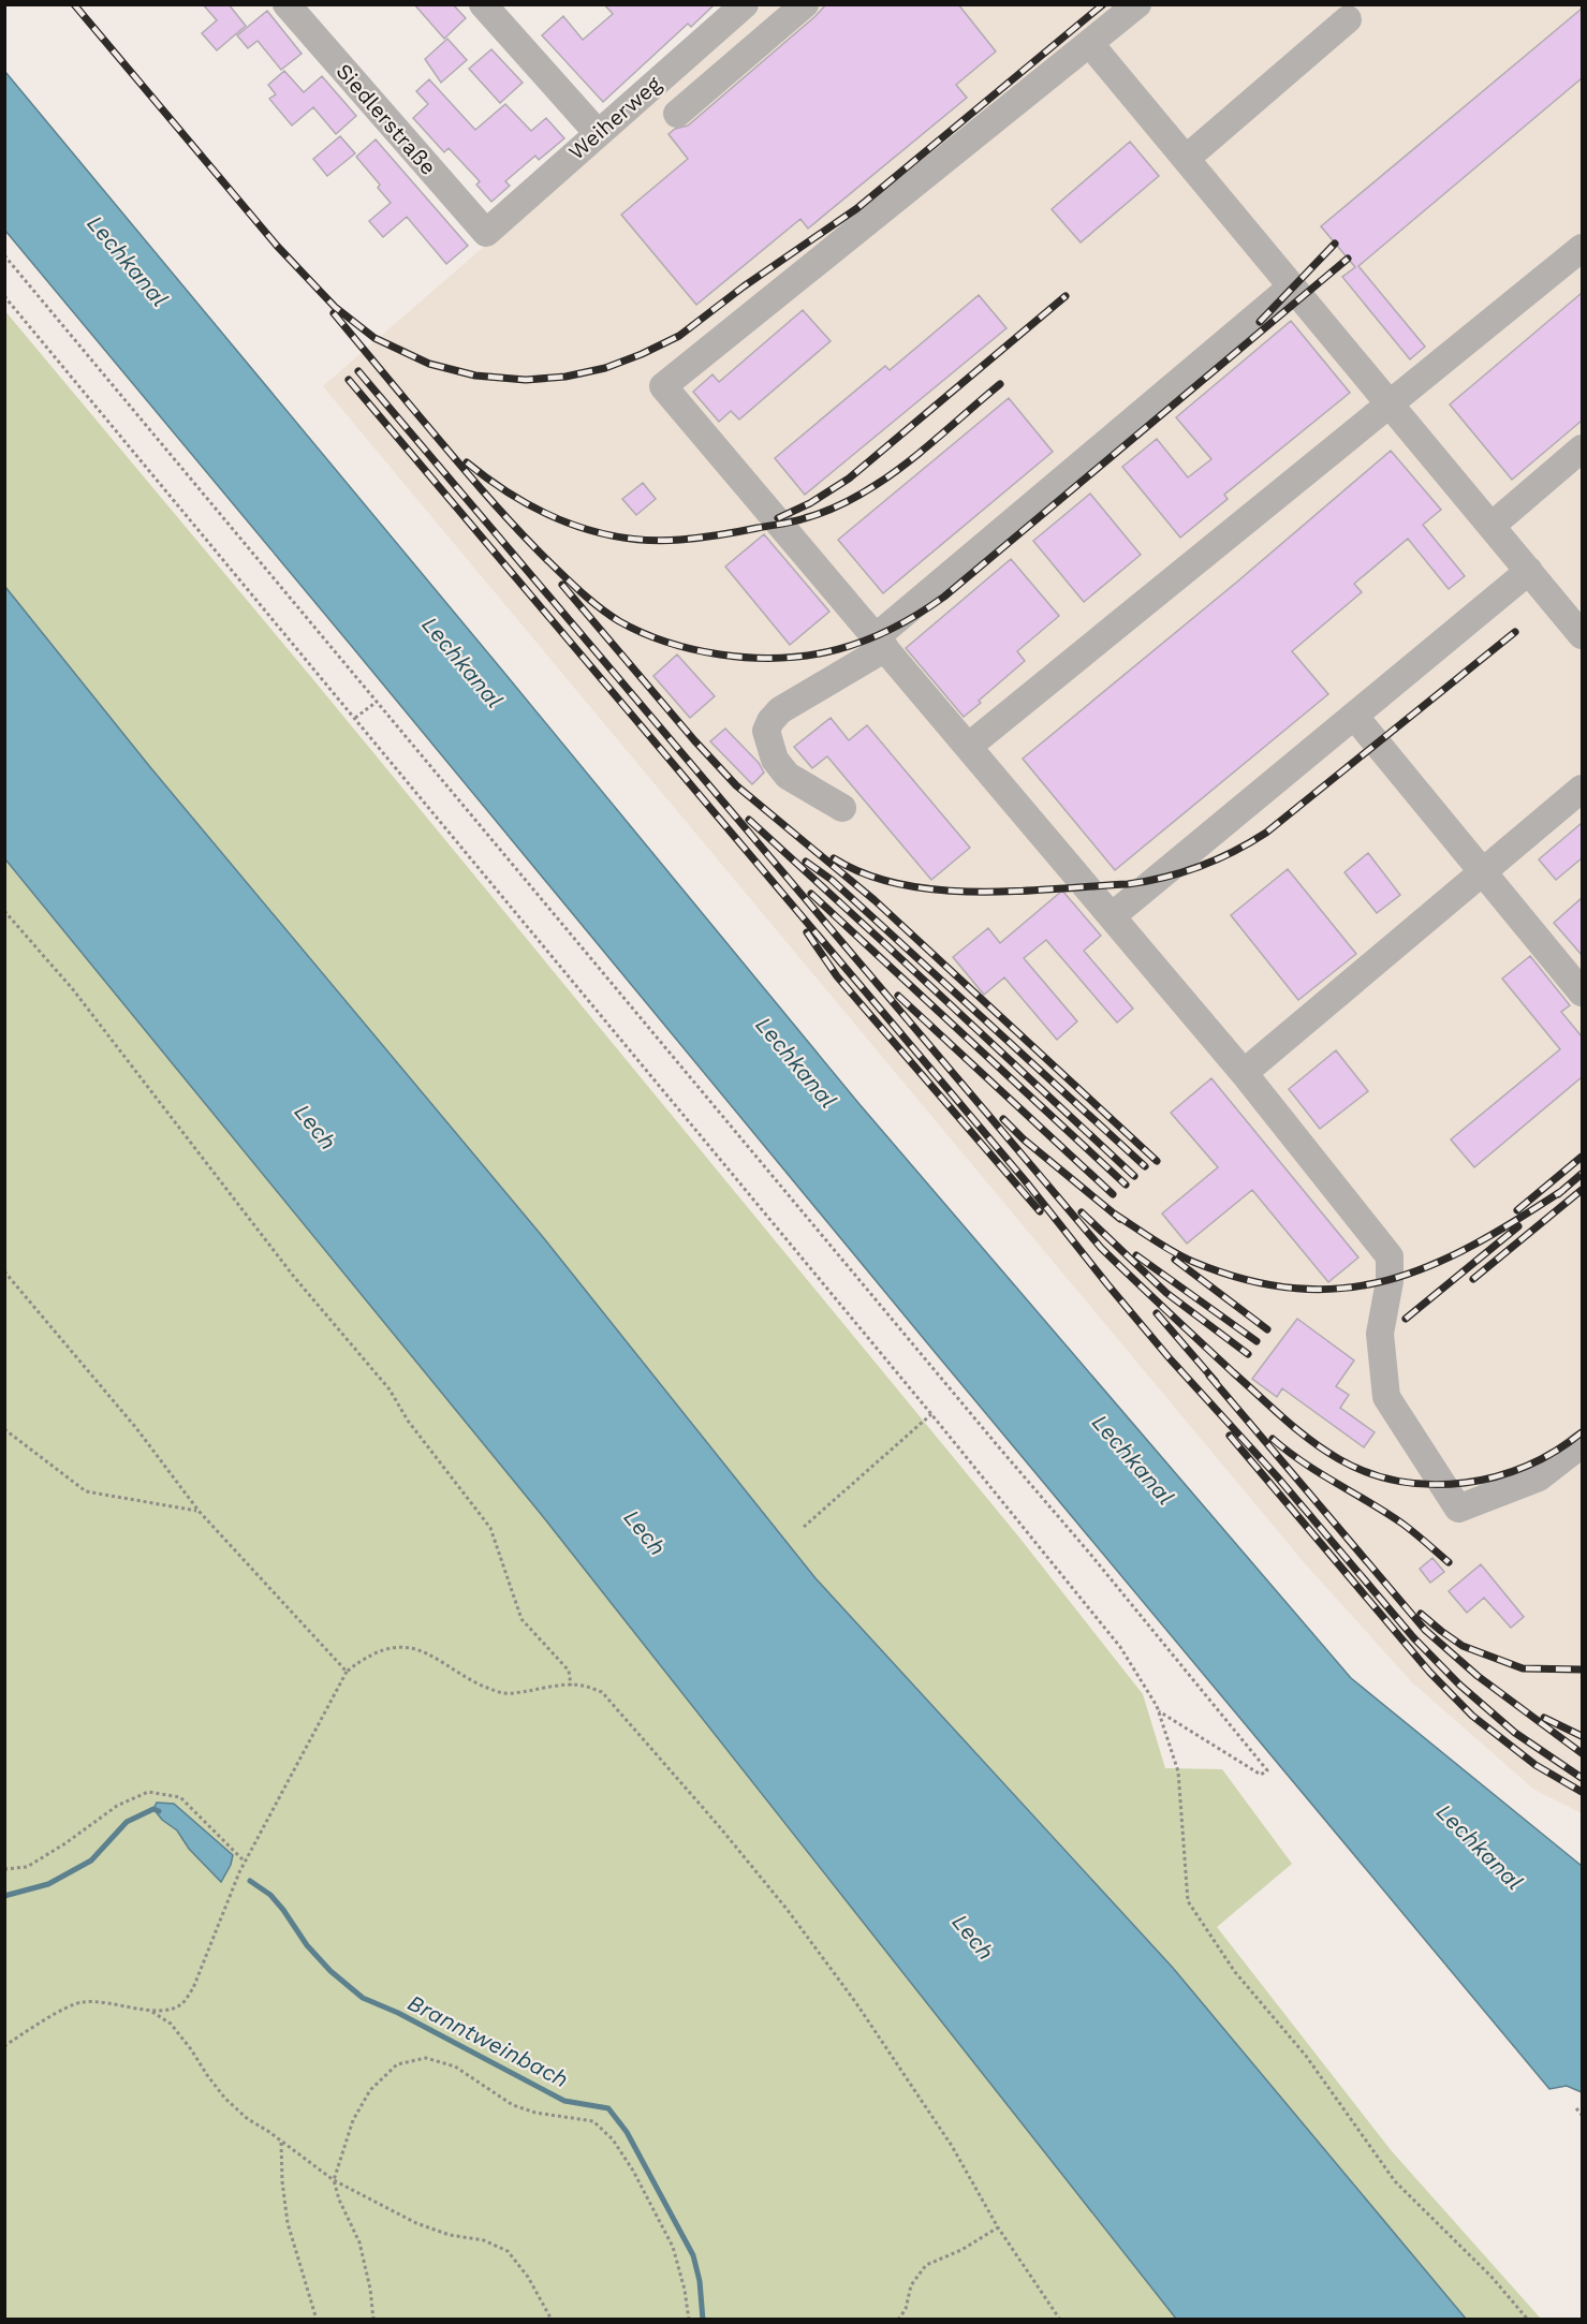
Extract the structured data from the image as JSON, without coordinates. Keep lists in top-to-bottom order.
{
  "streets": {
    "street": ["Weiherweg", "Siedlerstraße"]
  },
  "crossings": [
    ["Weiherweg", "Siedlerstraße"]
  ],
  "water": ["Lechkanal", "Lech", "Branntweinbach"]
}
